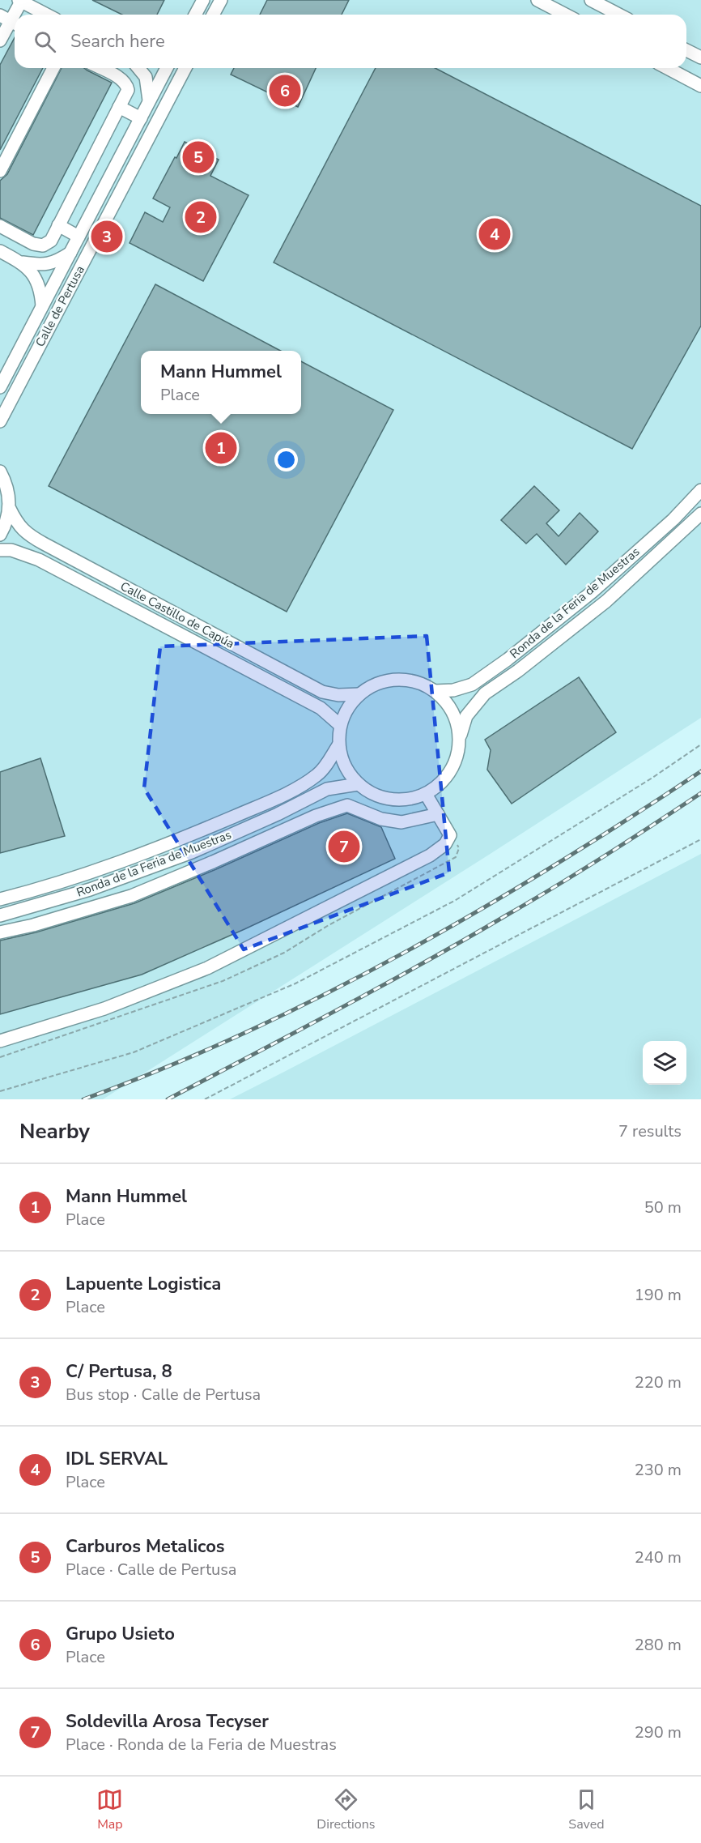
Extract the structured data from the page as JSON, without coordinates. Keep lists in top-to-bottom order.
{
  "streets": {
    "street": ["Calle de Pertusa", "Ronda de la Feria de Muestras", "Calle Castillo de Capúa"]
  },
  "crossings": [
    ["Ronda de la Feria de Muestras", "Calle Castillo de Capúa"]
  ],
  "page": {
    "search": "Search here",
    "pins": [
      "6",
      "5",
      "2",
      "4",
      "3",
      "1",
      "7"
    ],
    "popup": ["Mann Hummel", "Place"],
    "heading": ["Nearby", "7 results"],
    "list": [
      {
        "mark": "1",
        "name": "Mann Hummel",
        "note": "Place",
        "value": "50 m"
      },
      {
        "mark": "2",
        "name": "Lapuente Logistica",
        "note": "Place",
        "value": "190 m"
      },
      {
        "mark": "3",
        "name": "C/ Pertusa, 8",
        "note": "Bus stop · Calle de Pertusa",
        "value": "220 m"
      },
      {
        "mark": "4",
        "name": "IDL SERVAL",
        "note": "Place",
        "value": "230 m"
      },
      {
        "mark": "5",
        "name": "Carburos Metalicos",
        "note": "Place · Calle de Pertusa",
        "value": "240 m"
      },
      {
        "mark": "6",
        "name": "Grupo Usieto",
        "note": "Place",
        "value": "280 m"
      },
      {
        "mark": "7",
        "name": "Soldevilla Arosa Tecyser",
        "note": "Place · Ronda de la Feria de Muestras",
        "value": "290 m"
      }
    ],
    "nav": ["Map", "Directions", "Saved"]
  }
}
